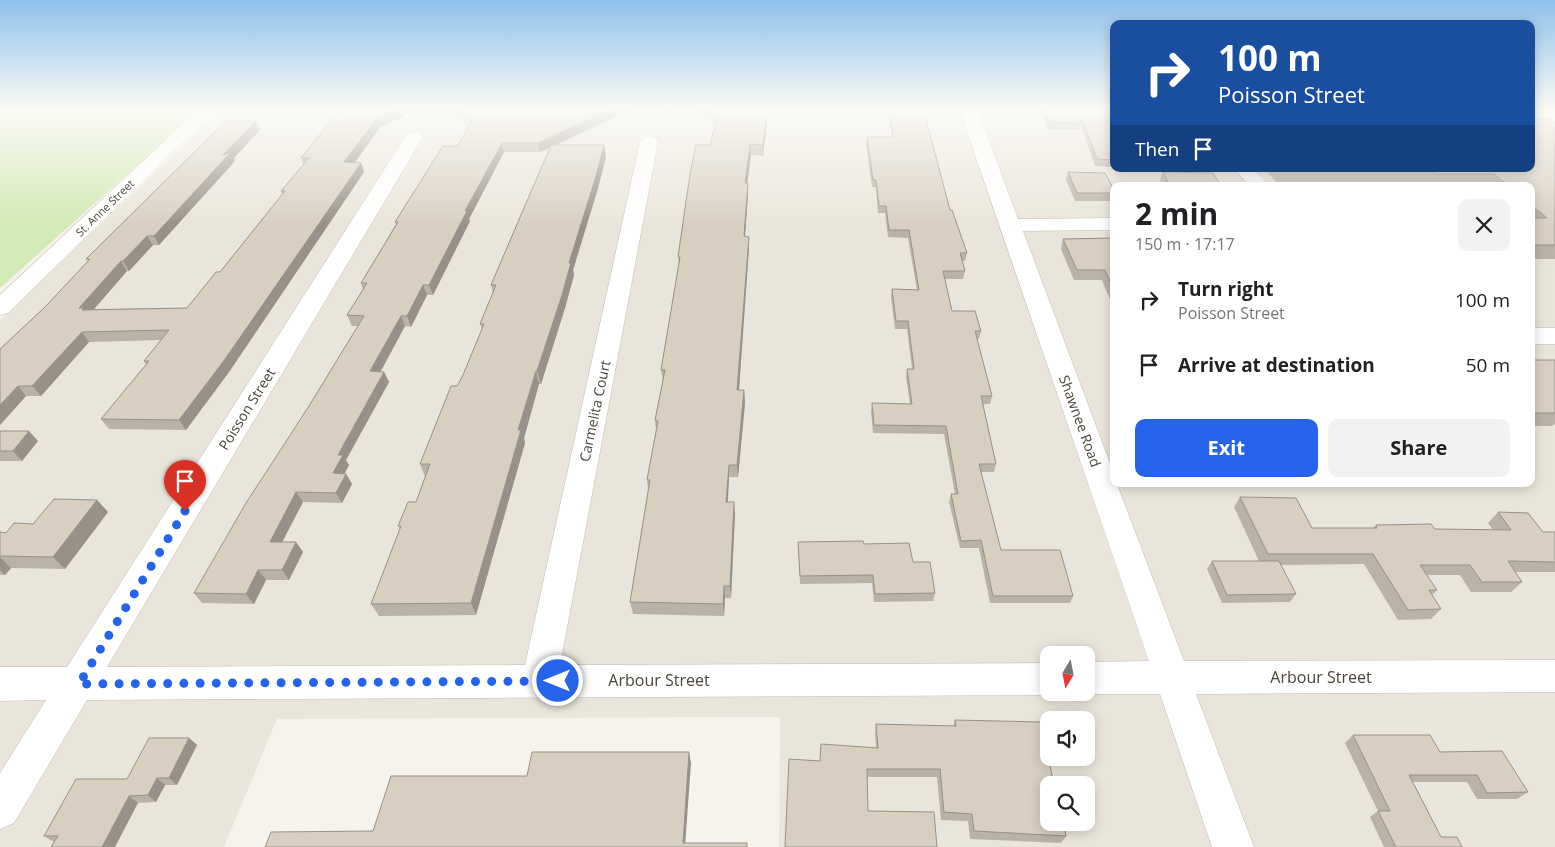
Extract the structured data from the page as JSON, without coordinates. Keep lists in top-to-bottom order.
{
  "streets": {
    "street": [
      "St. Anne Street",
      "Poisson Street",
      "Carmelita Court",
      "Shawnee Road",
      "Arbour Street"
    ]
  },
  "crossings": [
    ["Poisson Street", "Arbour Street"],
    ["Carmelita Court", "Arbour Street"],
    ["Shawnee Road", "Arbour Street"]
  ],
  "north": "bottom",
  "page": {
    "turn": ["100 m", "Poisson Street"],
    "then": "Then",
    "heading": ["2 min", "150 m · 17:17"],
    "list": [
      {
        "name": "Turn right",
        "note": "Poisson Street",
        "value": "100 m"
      },
      {
        "name": "Arrive at destination",
        "value": "50 m"
      }
    ],
    "buttons": ["Exit", "Share"]
  }
}
